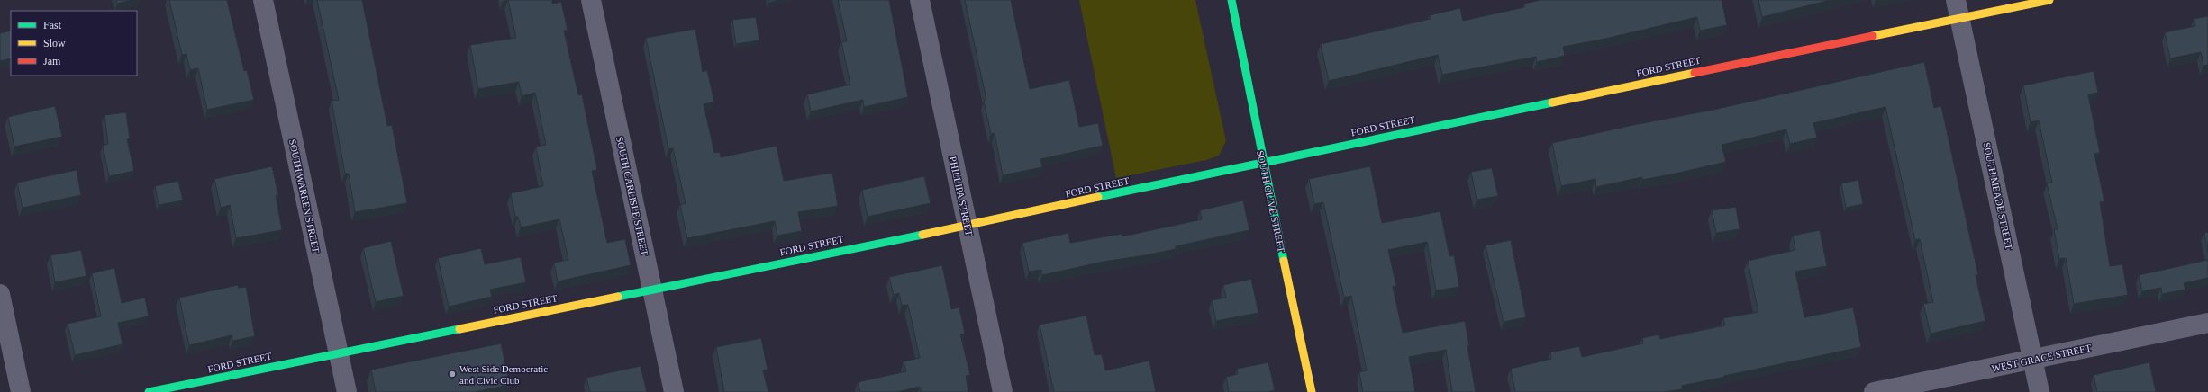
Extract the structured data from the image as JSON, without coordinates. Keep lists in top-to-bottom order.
{
  "streets": {
    "street": [
      "FORD STREET",
      "SOUTH WARREN STREET",
      "SOUTH CARLISLE STREET",
      "PHILLIPA STREET",
      "SOUTH MEADE STREET",
      "SOUTH OLIVE STREET",
      "WEST GRACE STREET"
    ]
  },
  "crossings": [
    ["FORD STREET", "SOUTH WARREN STREET"],
    ["FORD STREET", "SOUTH CARLISLE STREET"],
    ["FORD STREET", "PHILLIPA STREET"],
    ["FORD STREET", "SOUTH MEADE STREET"],
    ["FORD STREET", "SOUTH OLIVE STREET"],
    ["SOUTH MEADE STREET", "WEST GRACE STREET"]
  ],
  "places": ["West Side Democratic and Civic Club"],
  "legend": ["Fast", "Slow", "Jam"]
}
